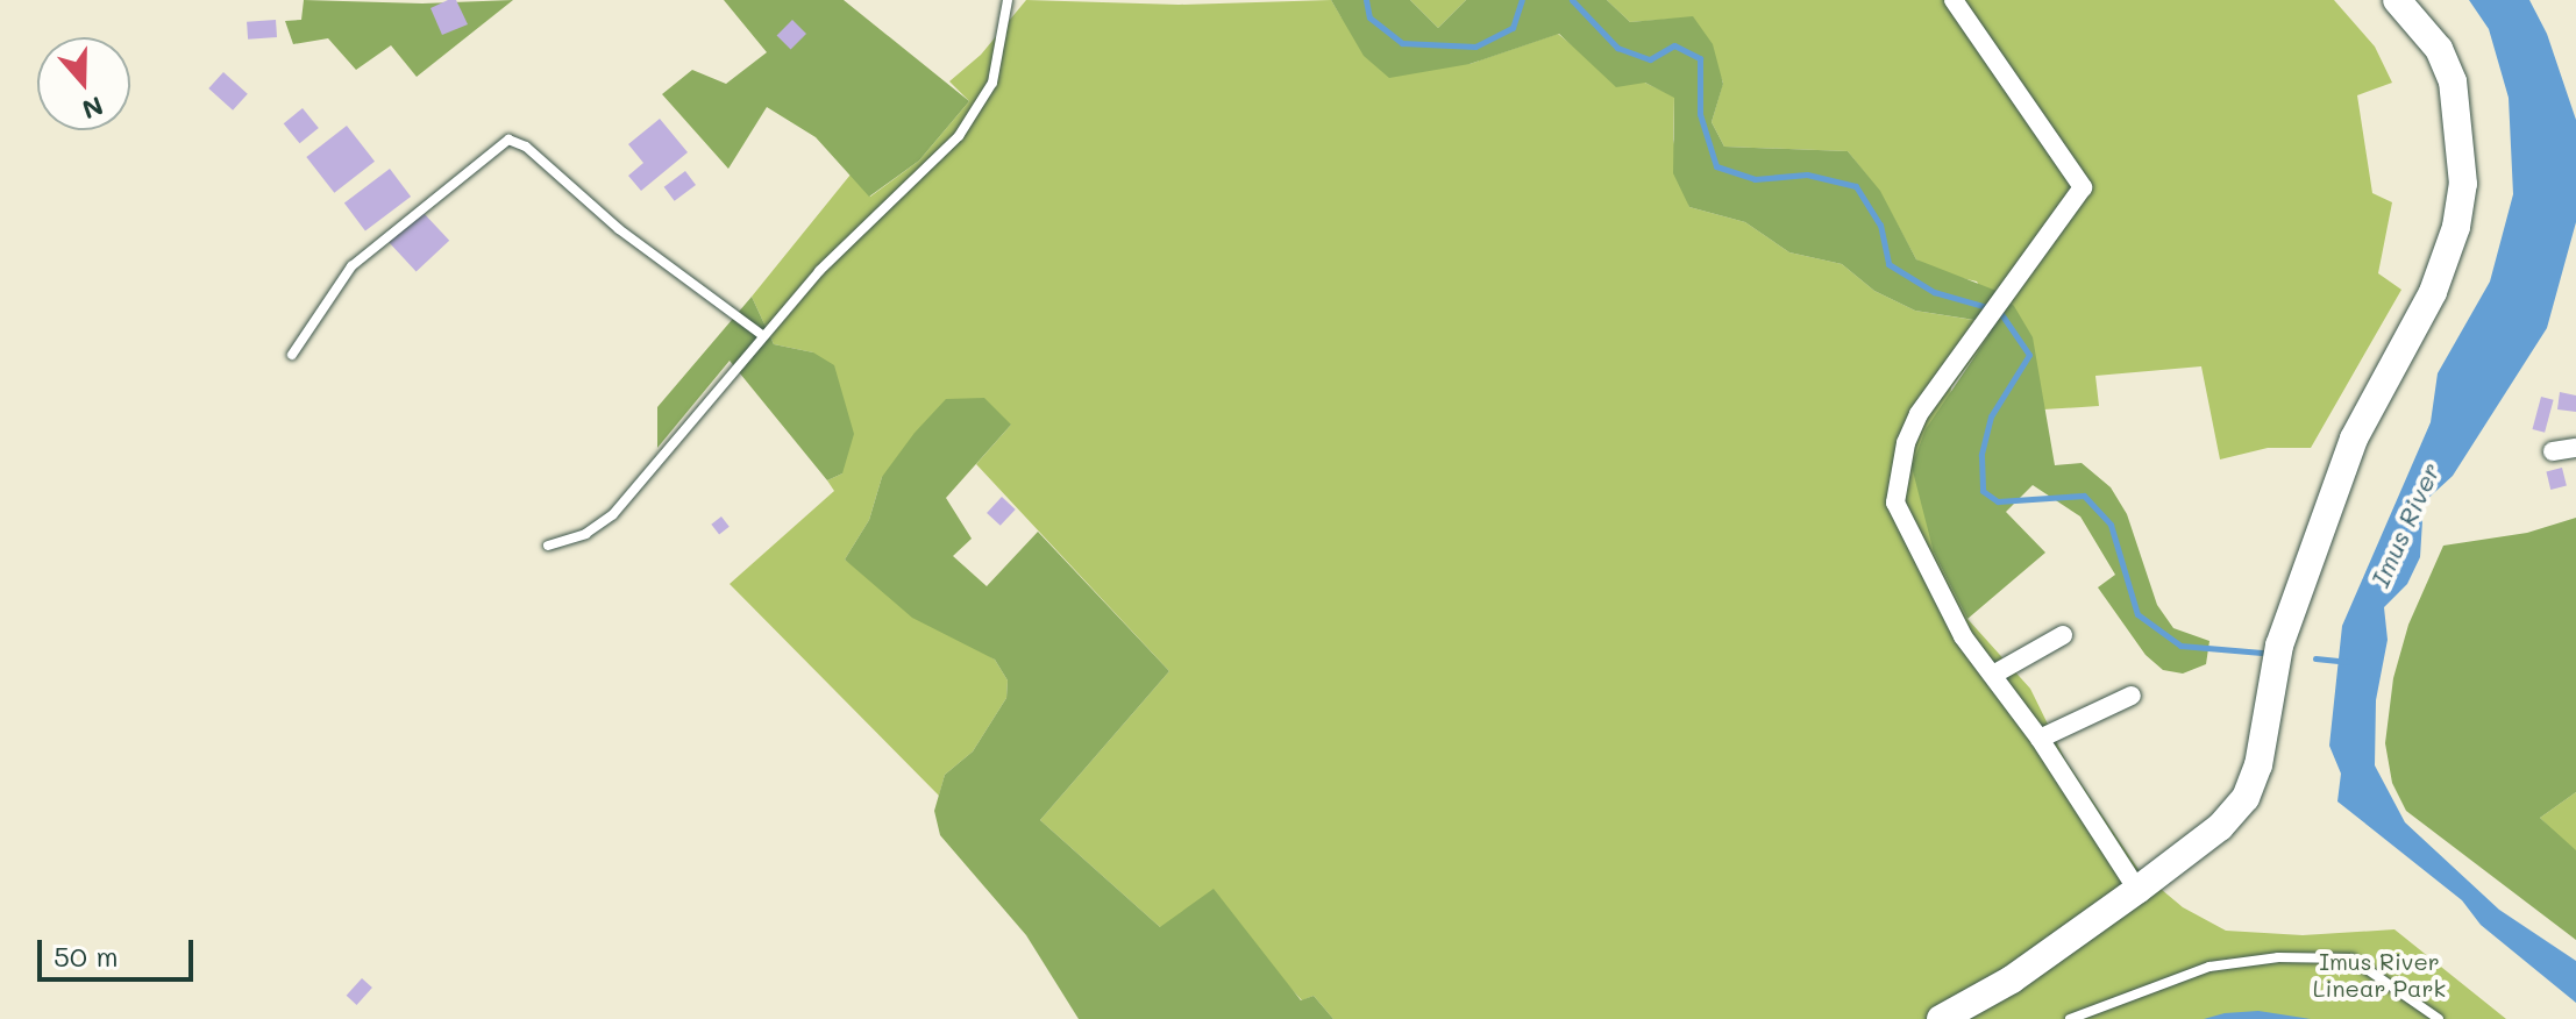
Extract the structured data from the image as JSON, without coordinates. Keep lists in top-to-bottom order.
{
  "water": ["Imus River"],
  "parks": ["Imus River Linear Park"],
  "scale_bar": "50 m",
  "north": "bottom"
}
